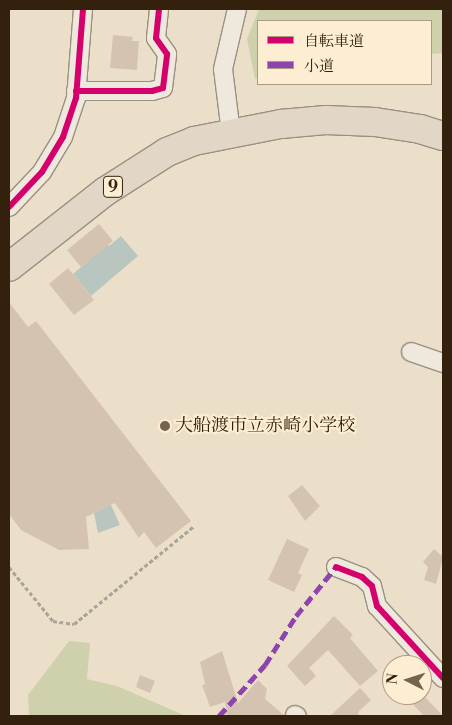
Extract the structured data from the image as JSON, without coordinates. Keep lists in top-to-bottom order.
{
  "streets": {
    "main road": ["9"]
  },
  "places": ["大船渡市立赤崎小学校"],
  "legend": ["自転車道", "小道"],
  "north": "left"
}
